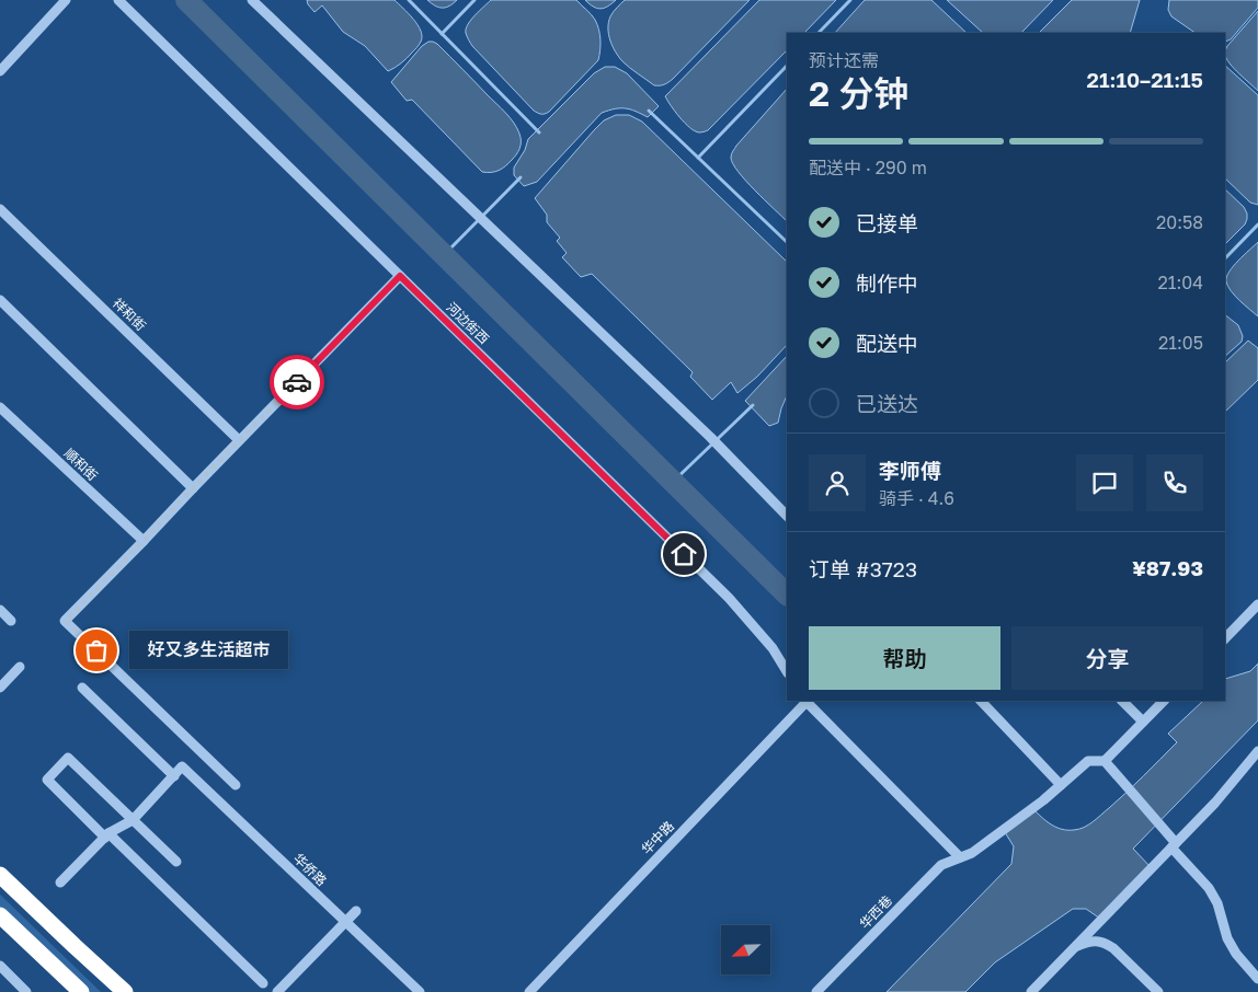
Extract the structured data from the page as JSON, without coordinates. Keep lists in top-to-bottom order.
{
  "streets": {
    "street": [
      "祥和街",
      "河边街西",
      "順和街",
      "华中路",
      "华侨路",
      "华西巷"
    ]
  },
  "places": ["好又多生活超市"],
  "north": "bottom left",
  "page": {
    "heading": ["2 分钟", "预计还需", "21:10–21:15"],
    "panel": [
      "李师傅",
      "骑手 · 4.6",
      "订单 #3723",
      "¥87.93"
    ],
    "bar": "配送中 · 290 m",
    "list": [
      ["已接单", "20:58"],
      ["制作中", "21:04"],
      ["配送中", "21:05"],
      "已送达"
    ],
    "buttons": ["帮助", "分享"],
    "bubble": "好又多生活超市"
  }
}
